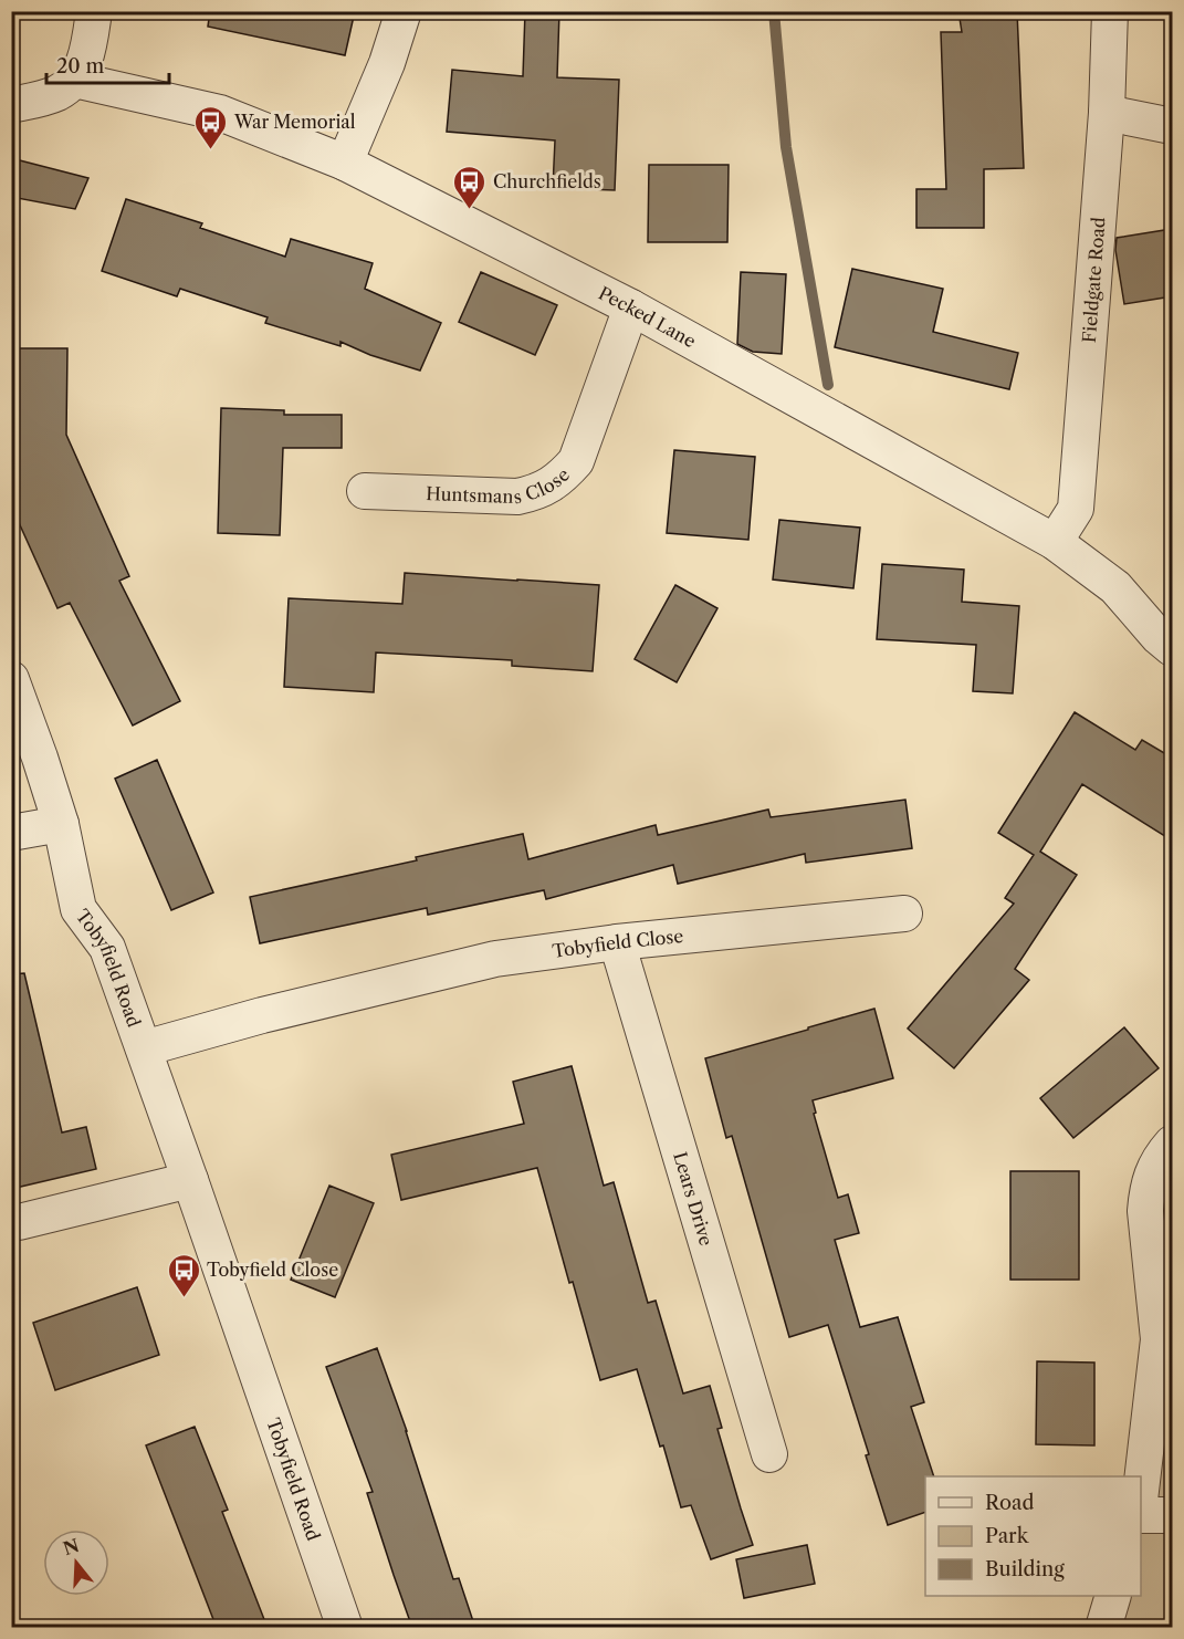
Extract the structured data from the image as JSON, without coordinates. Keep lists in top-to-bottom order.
{
  "streets": {
    "street": [
      "Fieldgate Road",
      "Pecked Lane",
      "Huntsmans Close",
      "Tobyfield Close",
      "Tobyfield Road",
      "Lears Drive"
    ]
  },
  "crossings": [
    ["Fieldgate Road", "Pecked Lane"],
    ["Pecked Lane", "Huntsmans Close"],
    ["Tobyfield Close", "Tobyfield Road"],
    ["Tobyfield Close", "Lears Drive"]
  ],
  "places": {
    "bus stop": ["War Memorial", "Churchfields", "Tobyfield Close"]
  },
  "legend": ["Road", "Park", "Building"],
  "scale_bar": "20 m",
  "north": "top"
}
